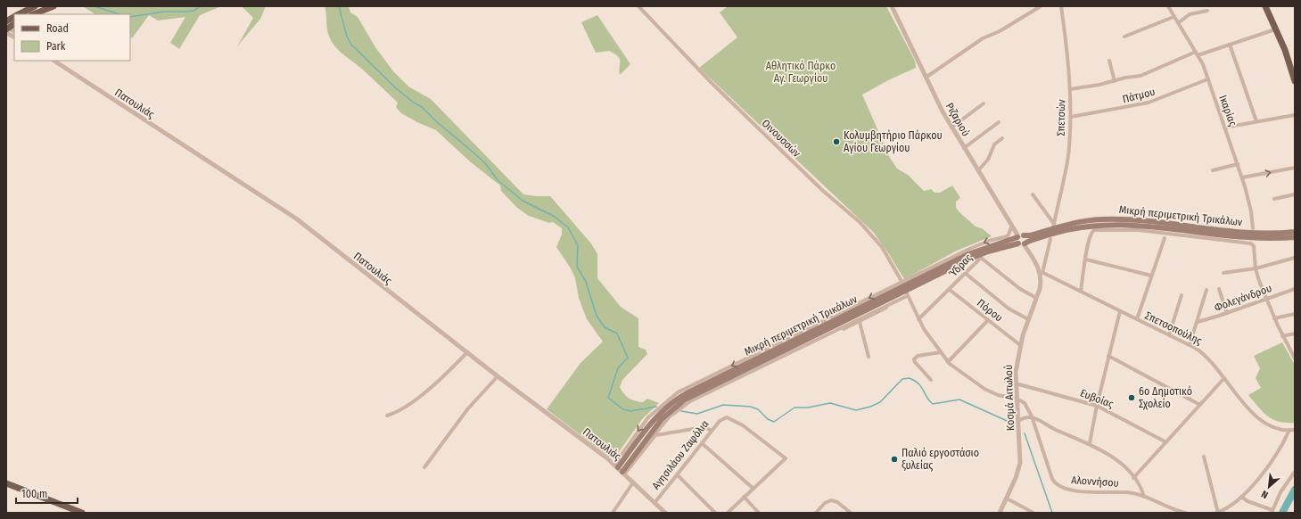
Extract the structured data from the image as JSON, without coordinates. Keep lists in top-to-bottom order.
{
  "streets": {
    "main road": ["Μικρή περιμετρική Τρικάλων"],
    "street": [
      "Πάτμου",
      "Πατουλιάς",
      "Ικαρίας",
      "Σπετσών",
      "Ριζαριού",
      "Οινουσσών",
      "Ύδρας",
      "Φολεγάνδρου",
      "Πόρου",
      "Σπετσοπούλης",
      "Κοσμά Αιτωλού",
      "Ευβοίας",
      "Αγησιλάου Ζαφόλια",
      "Αλοννήσου"
    ]
  },
  "crossings": [
    ["Πάτμου", "Ικαρίας"],
    ["Πάτμου", "Σπετσών"],
    ["Πατουλιάς", "Μικρή περιμετρική Τρικάλων"],
    ["Πατουλιάς", "Αγησιλάου Ζαφόλια"],
    ["Σπετσών", "Μικρή περιμετρική Τρικάλων"],
    ["Ριζαριού", "Μικρή περιμετρική Τρικάλων"],
    ["Ύδρας", "Πόρου"],
    ["Ύδρας", "Κοσμά Αιτωλού"],
    ["Πόρου", "Κοσμά Αιτωλού"],
    ["Σπετσοπούλης", "Κοσμά Αιτωλού"],
    ["Κοσμά Αιτωλού", "Ευβοίας"],
    ["Κοσμά Αιτωλού", "Αλοννήσου"]
  ],
  "parks": ["Αθλητικό Πάρκο Αγ. Γεωργίου"],
  "places": ["Κολυμβητήριο Πάρκου Αγίου Γεωργίου", "6ο Δημοτικό Σχολείο", "Παλιό εργοστάσιο ξυλείας"],
  "legend": ["Road", "Park"],
  "scale_bar": "100 m",
  "north": "bottom left"
}
